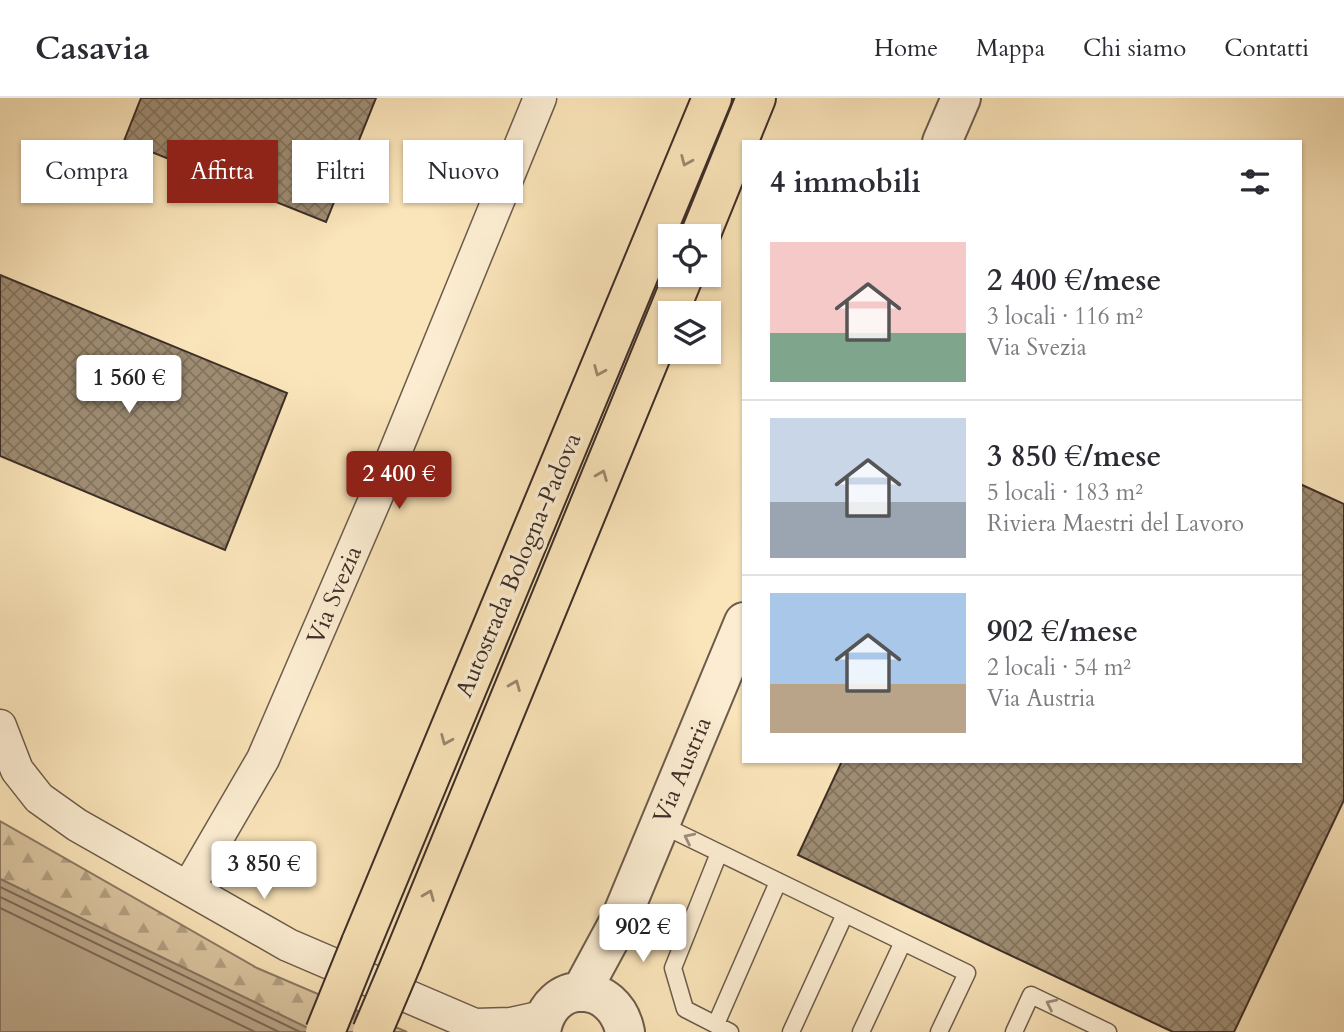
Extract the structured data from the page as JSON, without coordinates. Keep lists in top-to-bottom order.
{
  "streets": {
    "highway": ["Autostrada Bologna-Padova"],
    "street": ["Via Svezia", "Via Austria"]
  },
  "page": {
    "header": "Casavia",
    "nav": [
      "Home",
      "Mappa",
      "Chi siamo",
      "Contatti"
    ],
    "chip": [
      "Compra",
      "Affitta",
      "Filtri",
      "Nuovo"
    ],
    "heading": "4 immobili",
    "list": [
      {
        "name": "2 400 €/mese",
        "note": "3 locali · 116 m² · Via Svezia"
      },
      {
        "name": "3 850 €/mese",
        "note": "5 locali · 183 m² · Riviera Maestri del Lavoro"
      },
      {
        "name": "902 €/mese",
        "note": "2 locali · 54 m² · Via Austria"
      }
    ],
    "price": [
      "1 560 €",
      "2 400 €",
      "3 850 €",
      "902 €"
    ]
  }
}
